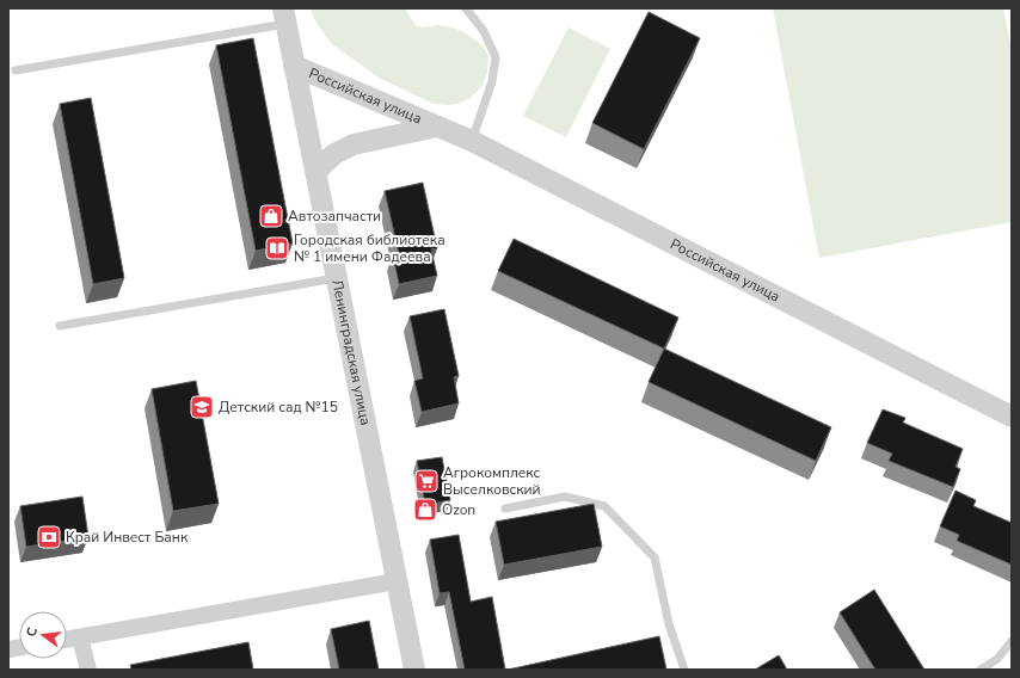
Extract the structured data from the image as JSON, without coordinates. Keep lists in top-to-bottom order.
{
  "streets": {
    "street": ["Российская улица", "Ленинградская улица"]
  },
  "crossings": [
    ["Российская улица", "Ленинградская улица"]
  ],
  "places": {
    "shop": ["Автозапчасти", "Ozon"],
    "library": ["Городская библиотека № 1 имени Фадеева"],
    "school or university": ["Детский сад №15"],
    "supermarket": ["Агрокомплекс Выселковский"],
    "bank": ["Край Инвест Банк"]
  },
  "north": "left"
}
